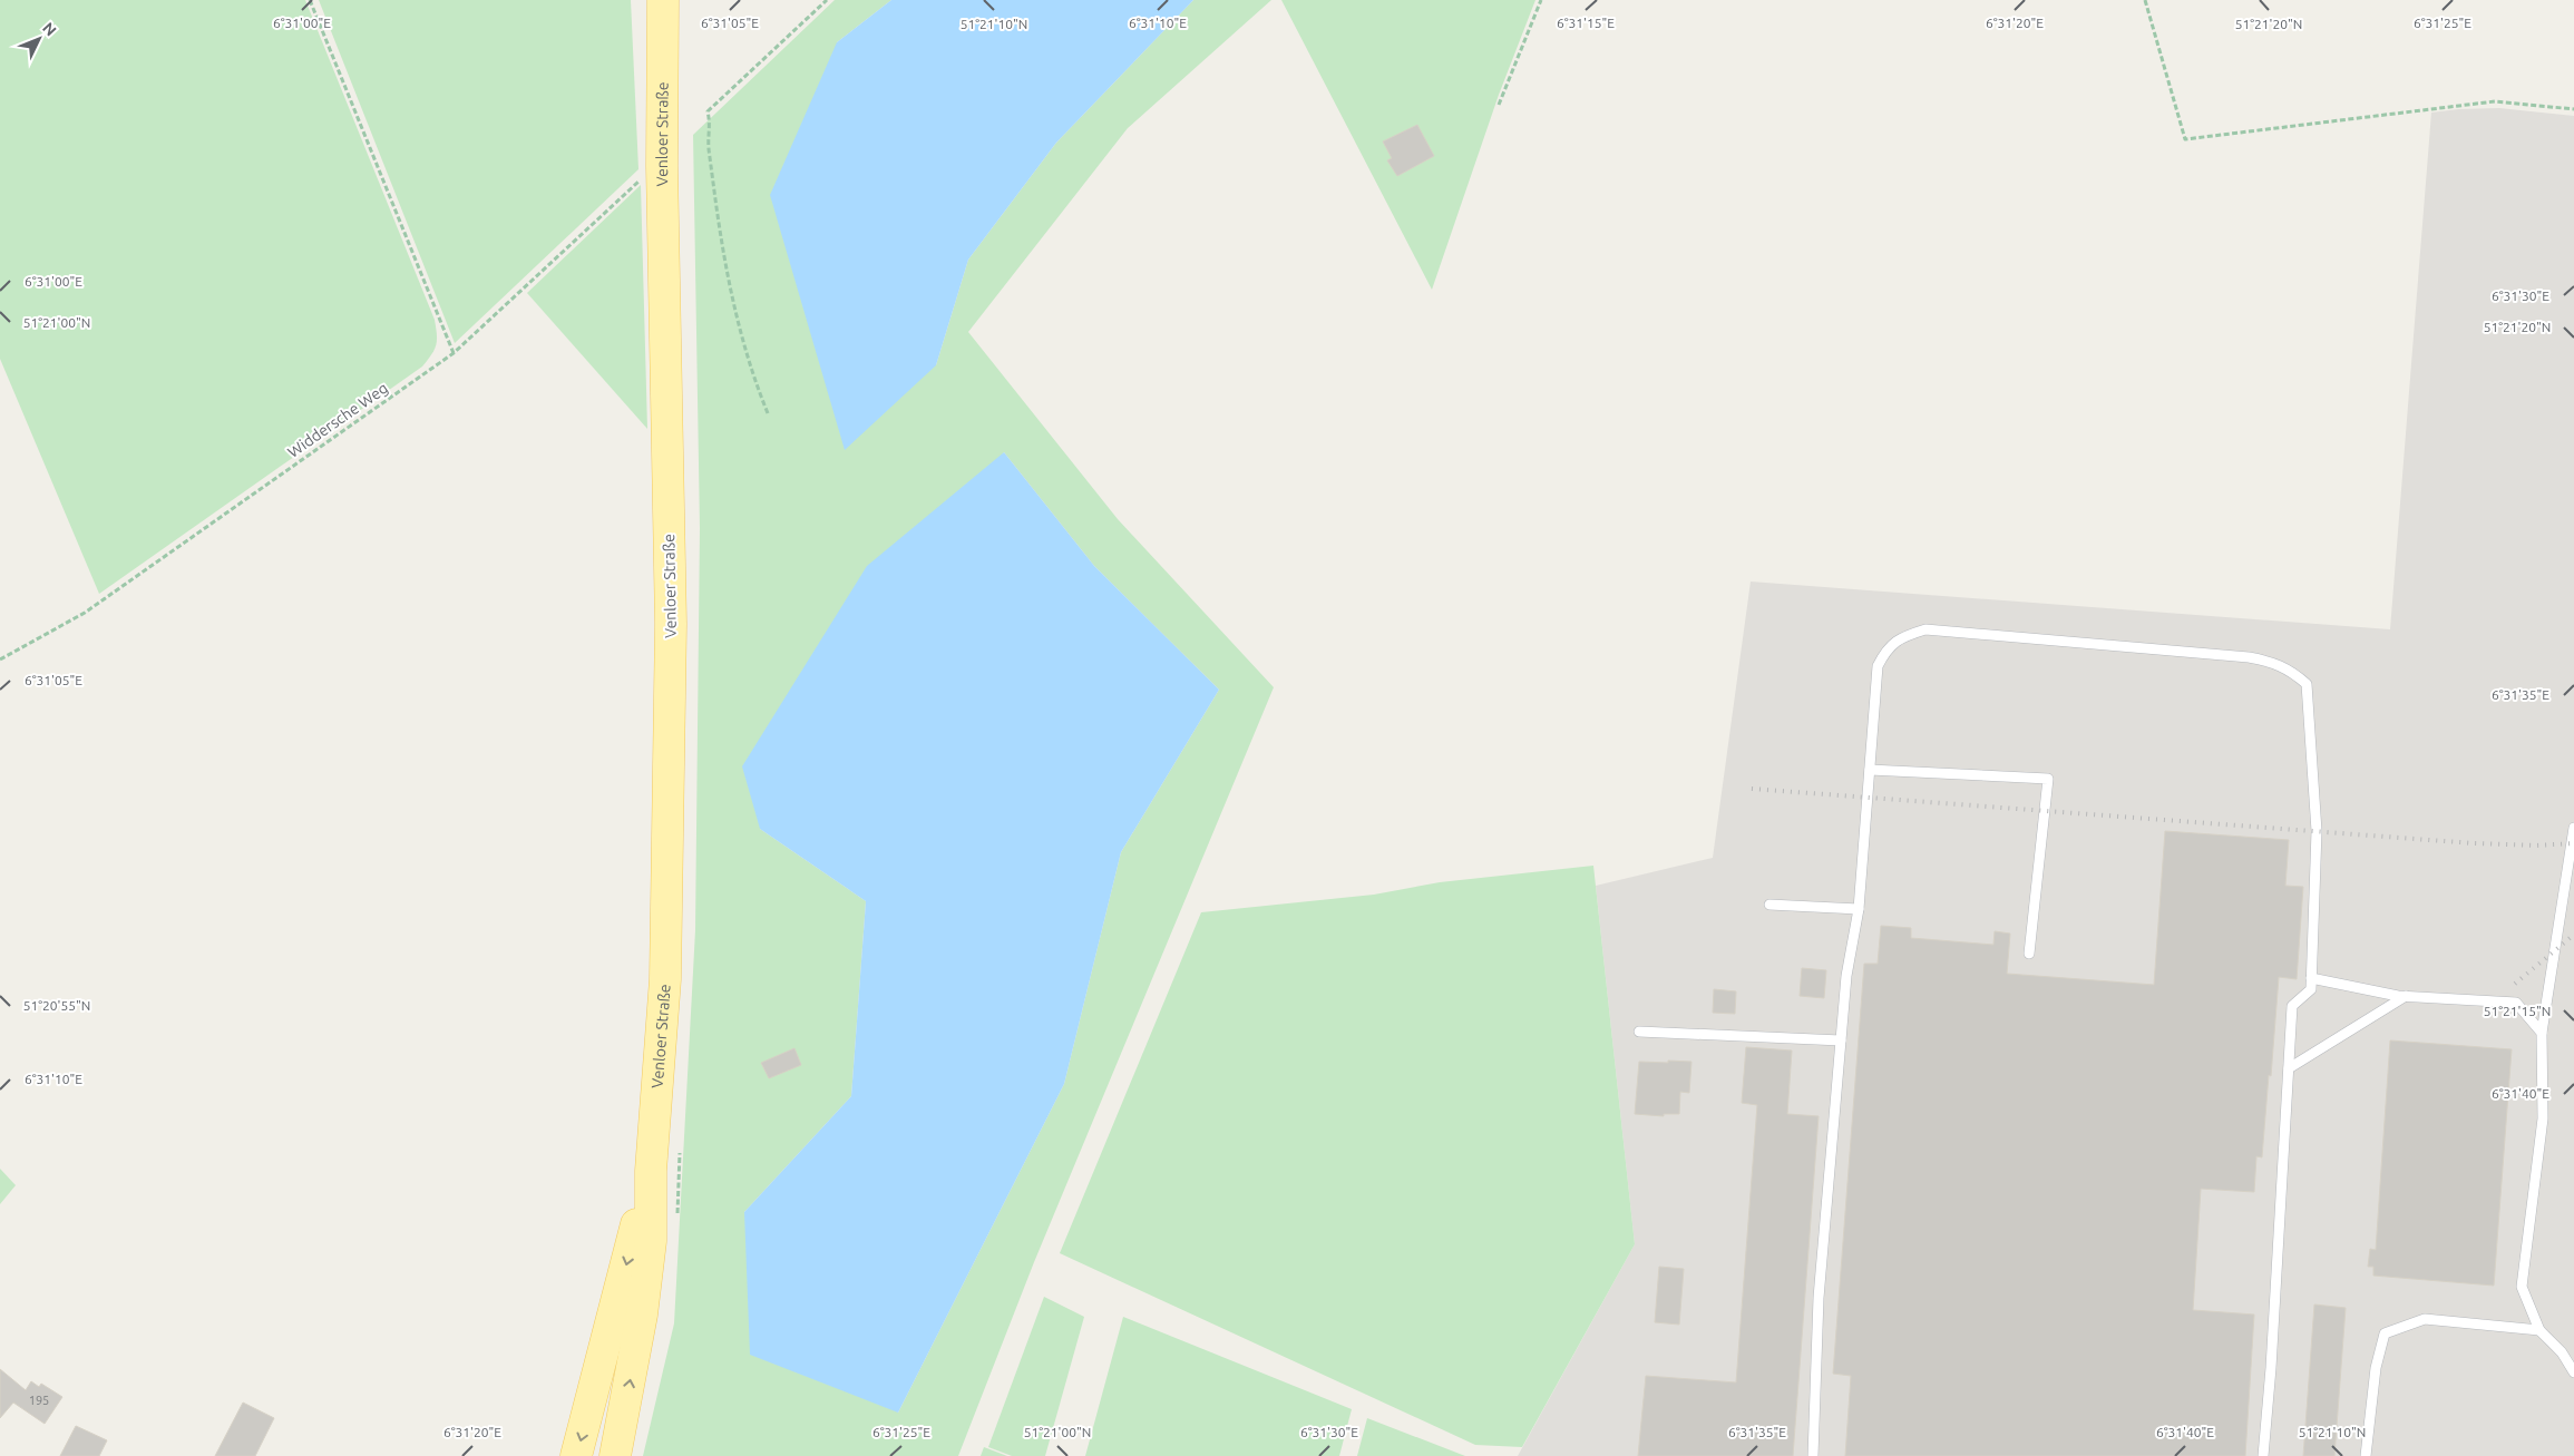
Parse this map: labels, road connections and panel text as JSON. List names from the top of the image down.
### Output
{
  "streets": {
    "main road": ["Venloer Straße"],
    "path": ["Widdersche Weg"]
  },
  "crossings": [
    ["Venloer Straße", "Widdersche Weg"]
  ],
  "house_numbers": ["195"],
  "north": "top right",
  "coordinates": [
    "6°31'00\"E",
    "6°31'05\"E",
    "6°31'10\"E",
    "6°31'15\"E",
    "6°31'20\"E",
    "6°31'25\"E",
    "51°21'10\"N",
    "51°21'20\"N",
    "6°31'30\"E",
    "51°21'00\"N",
    "6°31'35\"E",
    "51°20'55\"N",
    "51°21'15\"N",
    "6°31'40\"E"
  ]
}
